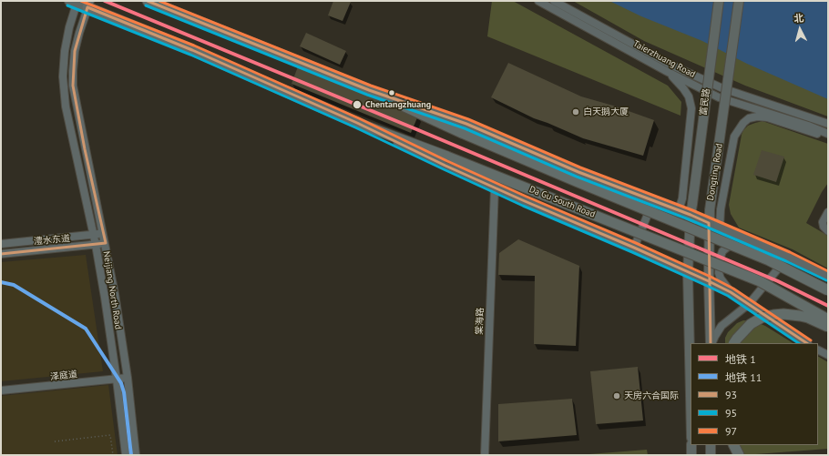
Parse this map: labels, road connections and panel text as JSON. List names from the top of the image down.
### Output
{
  "streets": {
    "highway": ["Da Gu South Road"],
    "main road": ["富民路", "Dongting Road"],
    "street": [
      "Taierzhuang Road",
      "澧水东道",
      "Neijiang North Road",
      "棠海路",
      "泽庭道"
    ]
  },
  "crossings": [
    ["富民路", "Da Gu South Road"],
    ["Dongting Road", "Da Gu South Road"],
    ["Da Gu South Road", "Neijiang North Road"],
    ["Da Gu South Road", "棠海路"],
    ["澧水东道", "Neijiang North Road"],
    ["Neijiang North Road", "泽庭道"]
  ],
  "places": ["Chentangzhuang", "白天鹅大厦", "天房六合国际"],
  "lines": [
    "metro line 1",
    "transit line 93",
    "transit line 97",
    "transit line 95",
    "metro line 11"
  ],
  "legend": [
    "地铁 1",
    "地铁 11",
    "93",
    "95",
    "97"
  ],
  "north": "top"
}
